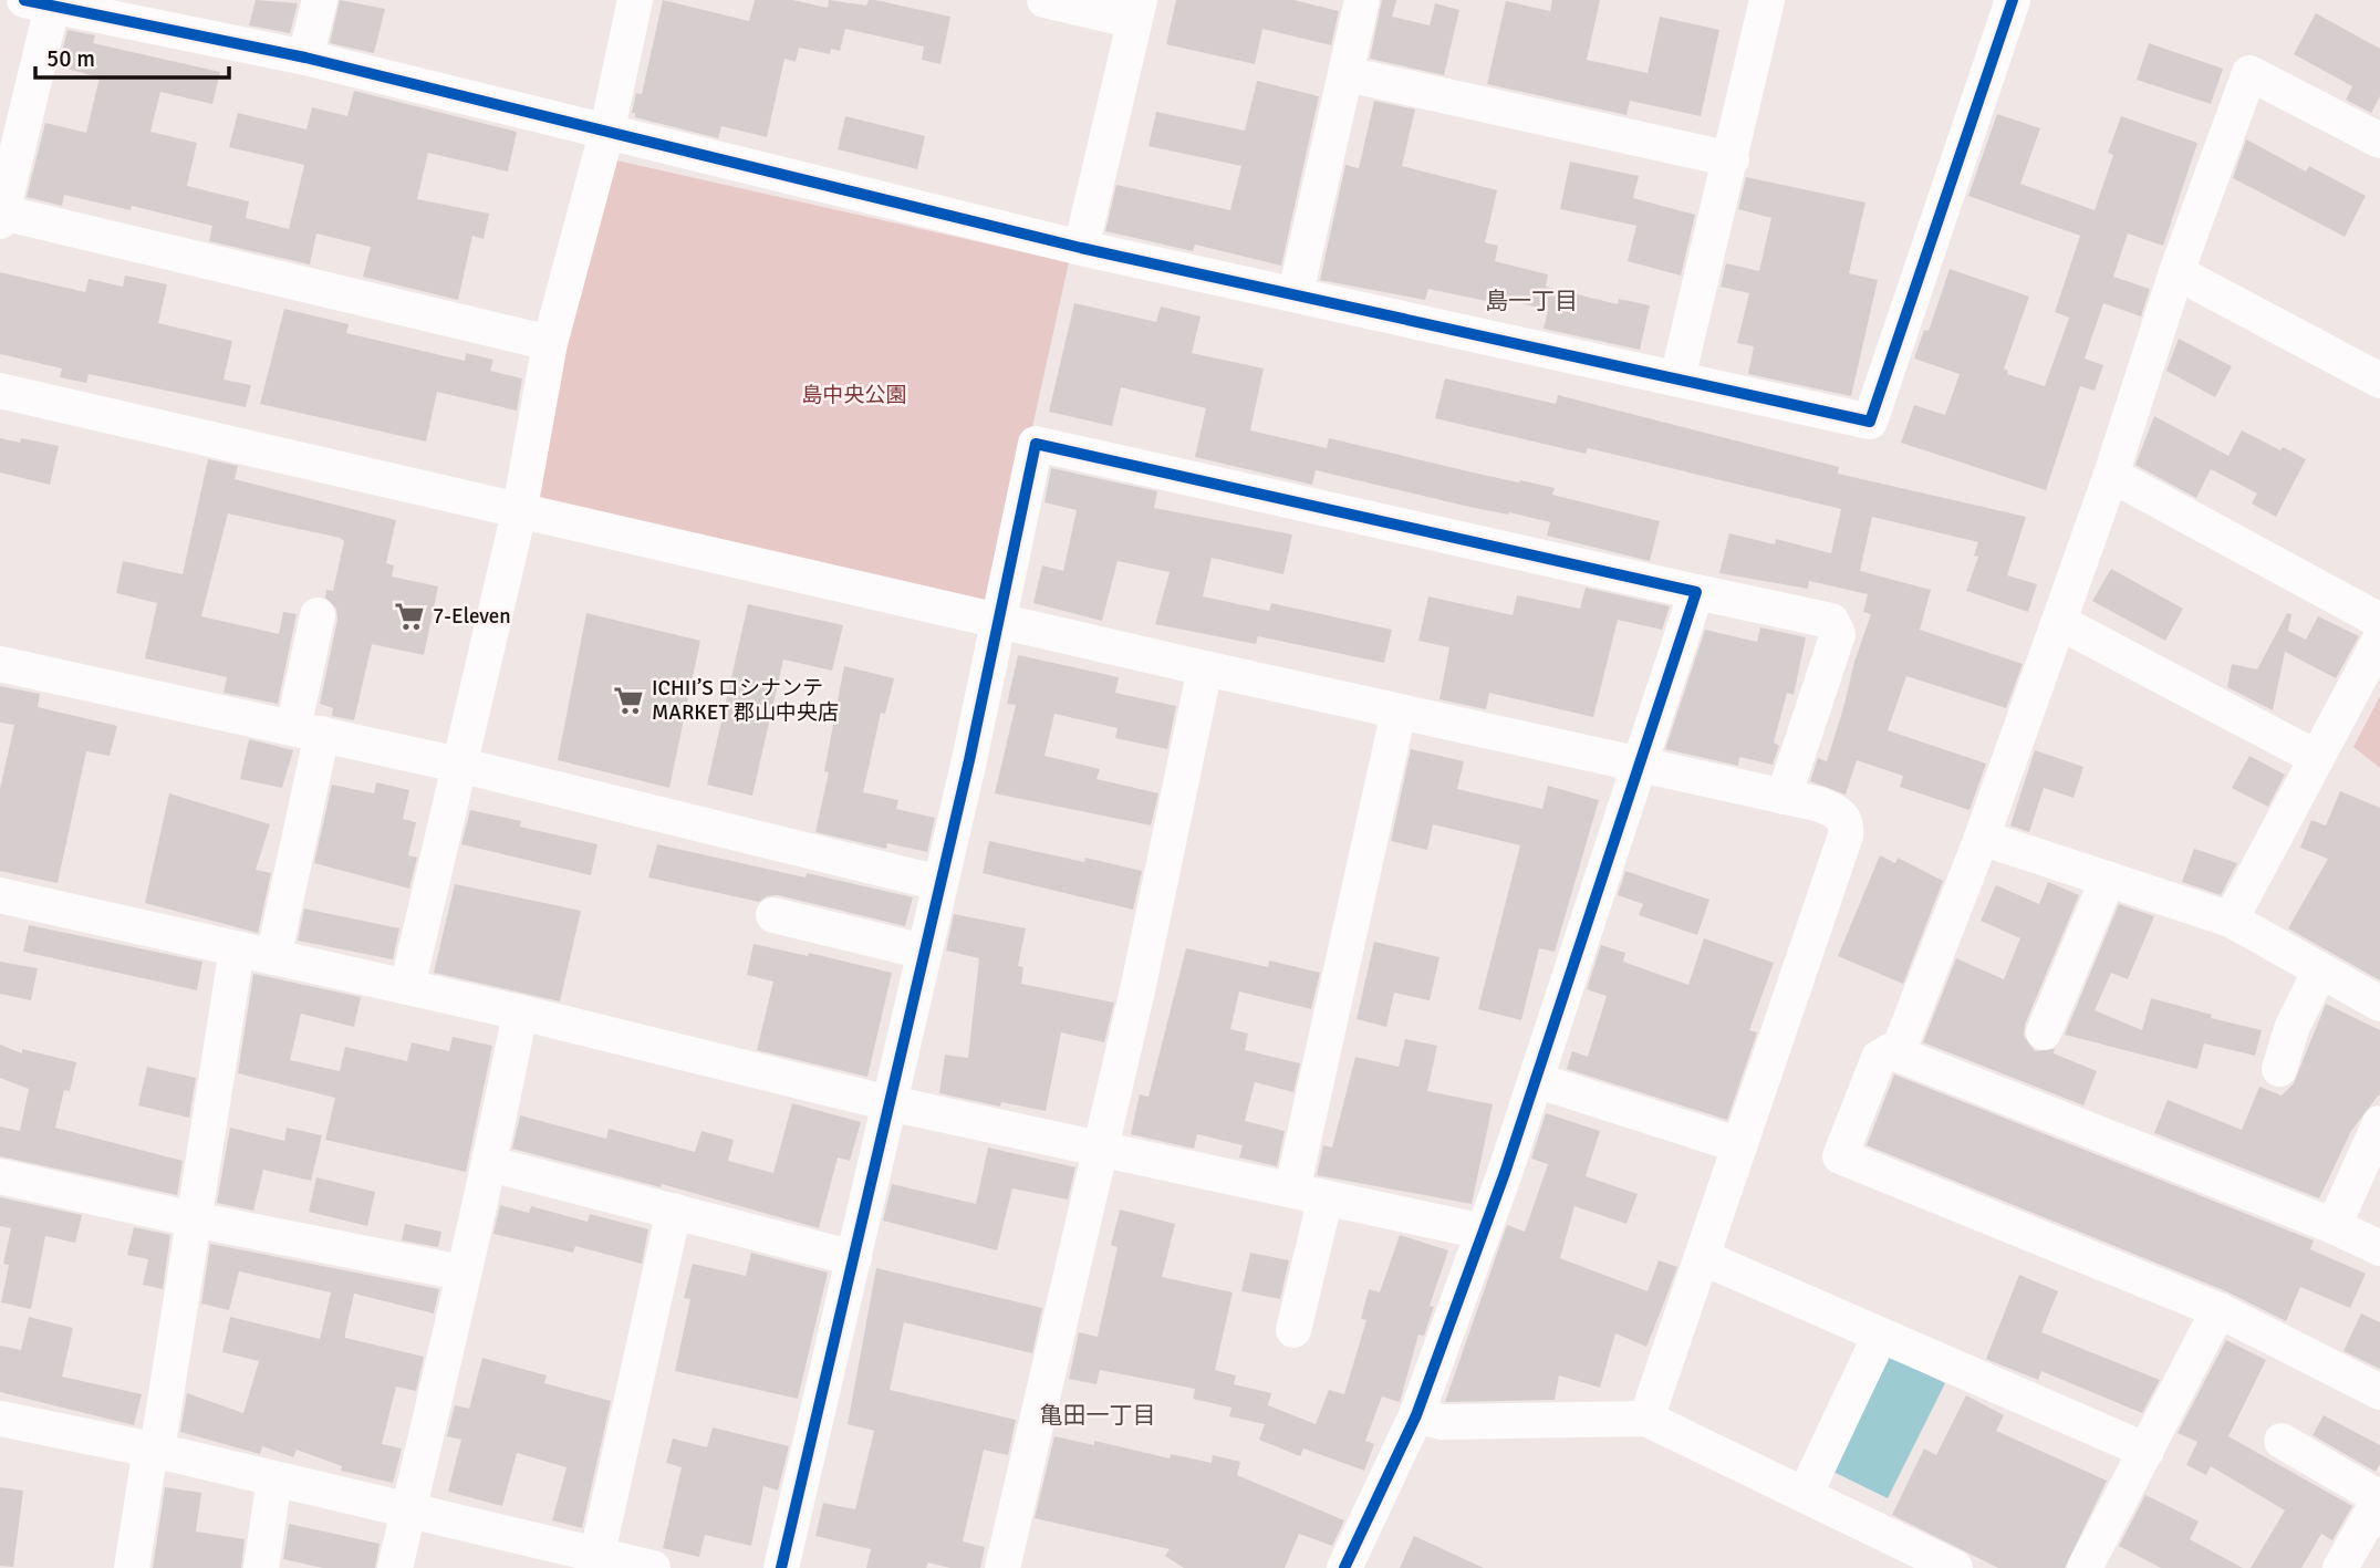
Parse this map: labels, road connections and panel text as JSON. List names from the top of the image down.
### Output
{
  "districts": ["島一丁目", "亀田一丁目"],
  "parks": ["島中央公園"],
  "places": {
    "supermarket": ["7-Eleven", "ICHII’S ロシナンテ MARKET 郡山中央店"]
  },
  "scale_bar": "50 m"
}
